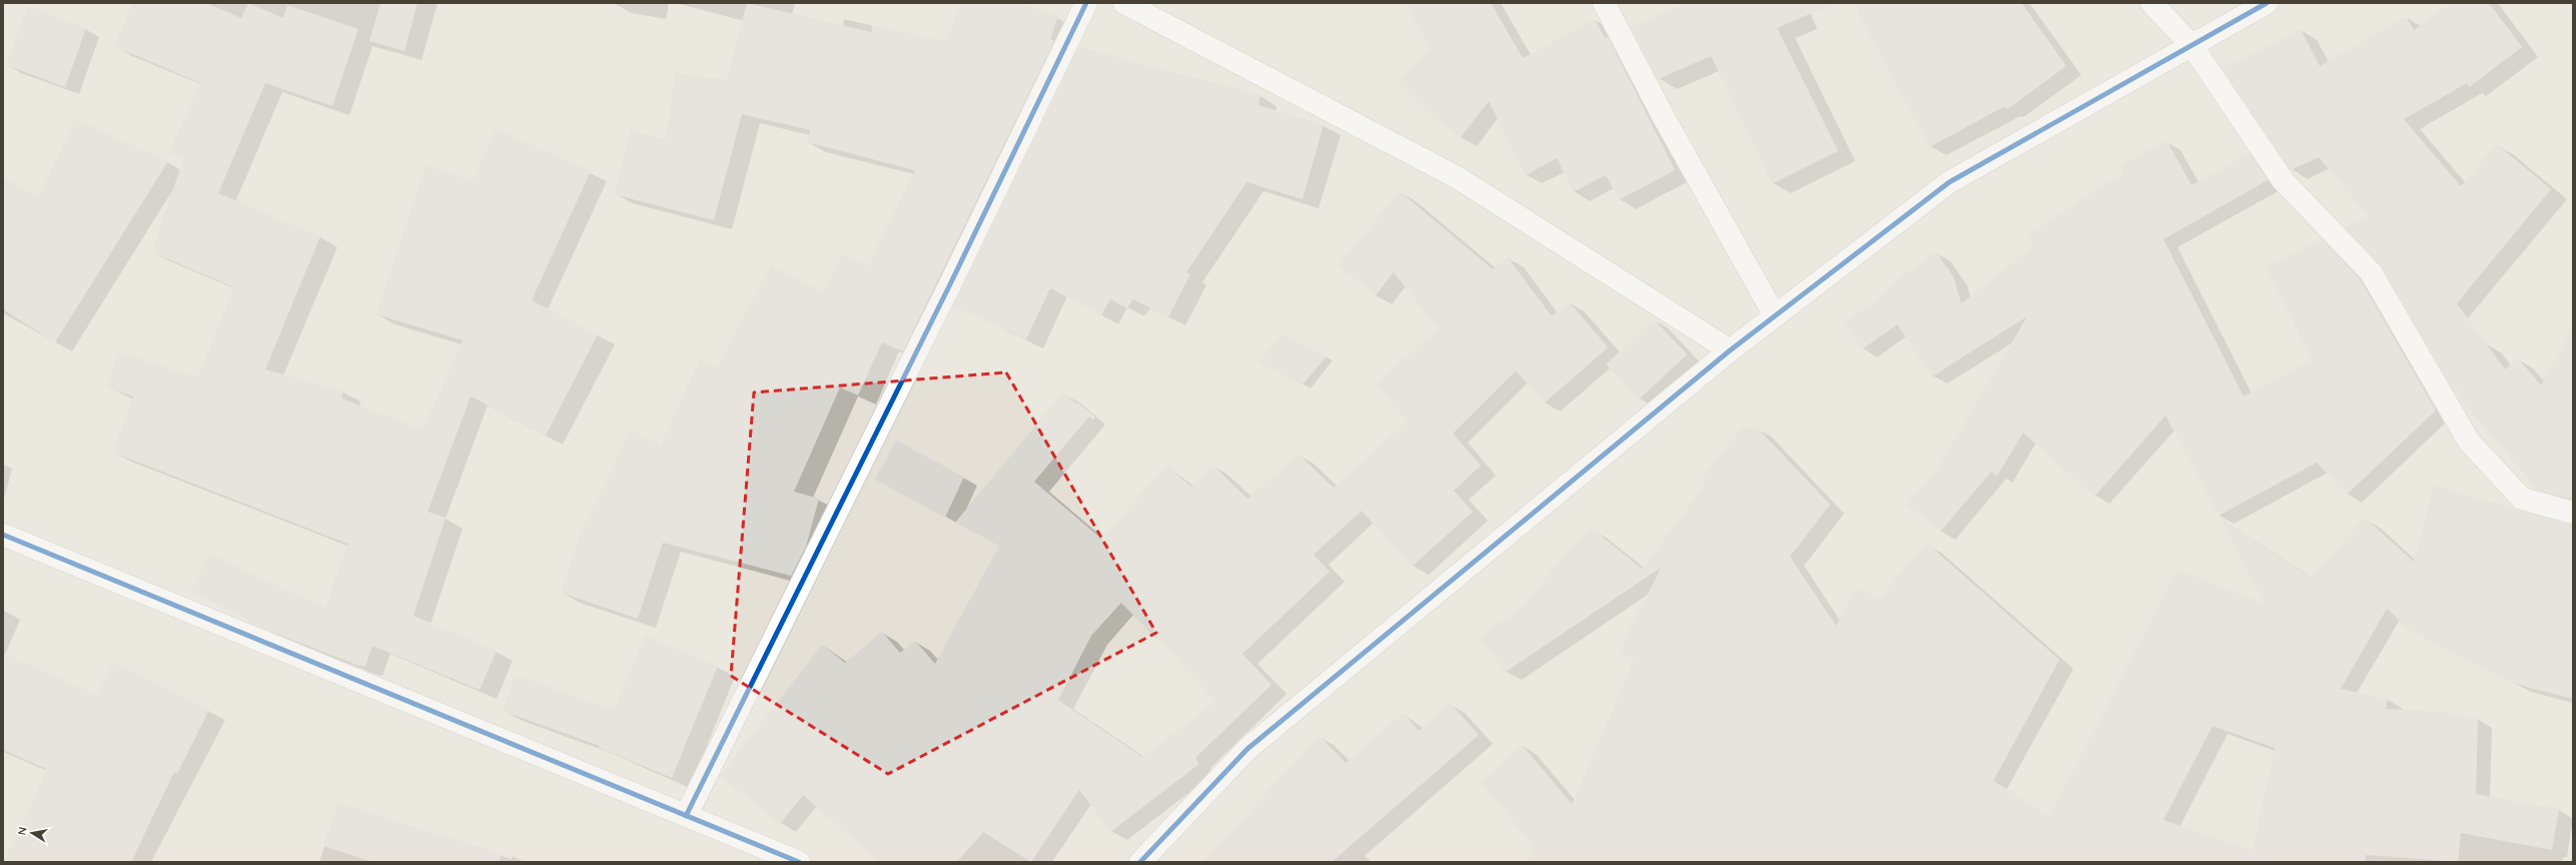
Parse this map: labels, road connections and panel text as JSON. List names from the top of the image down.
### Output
{
  "north": "left"
}
